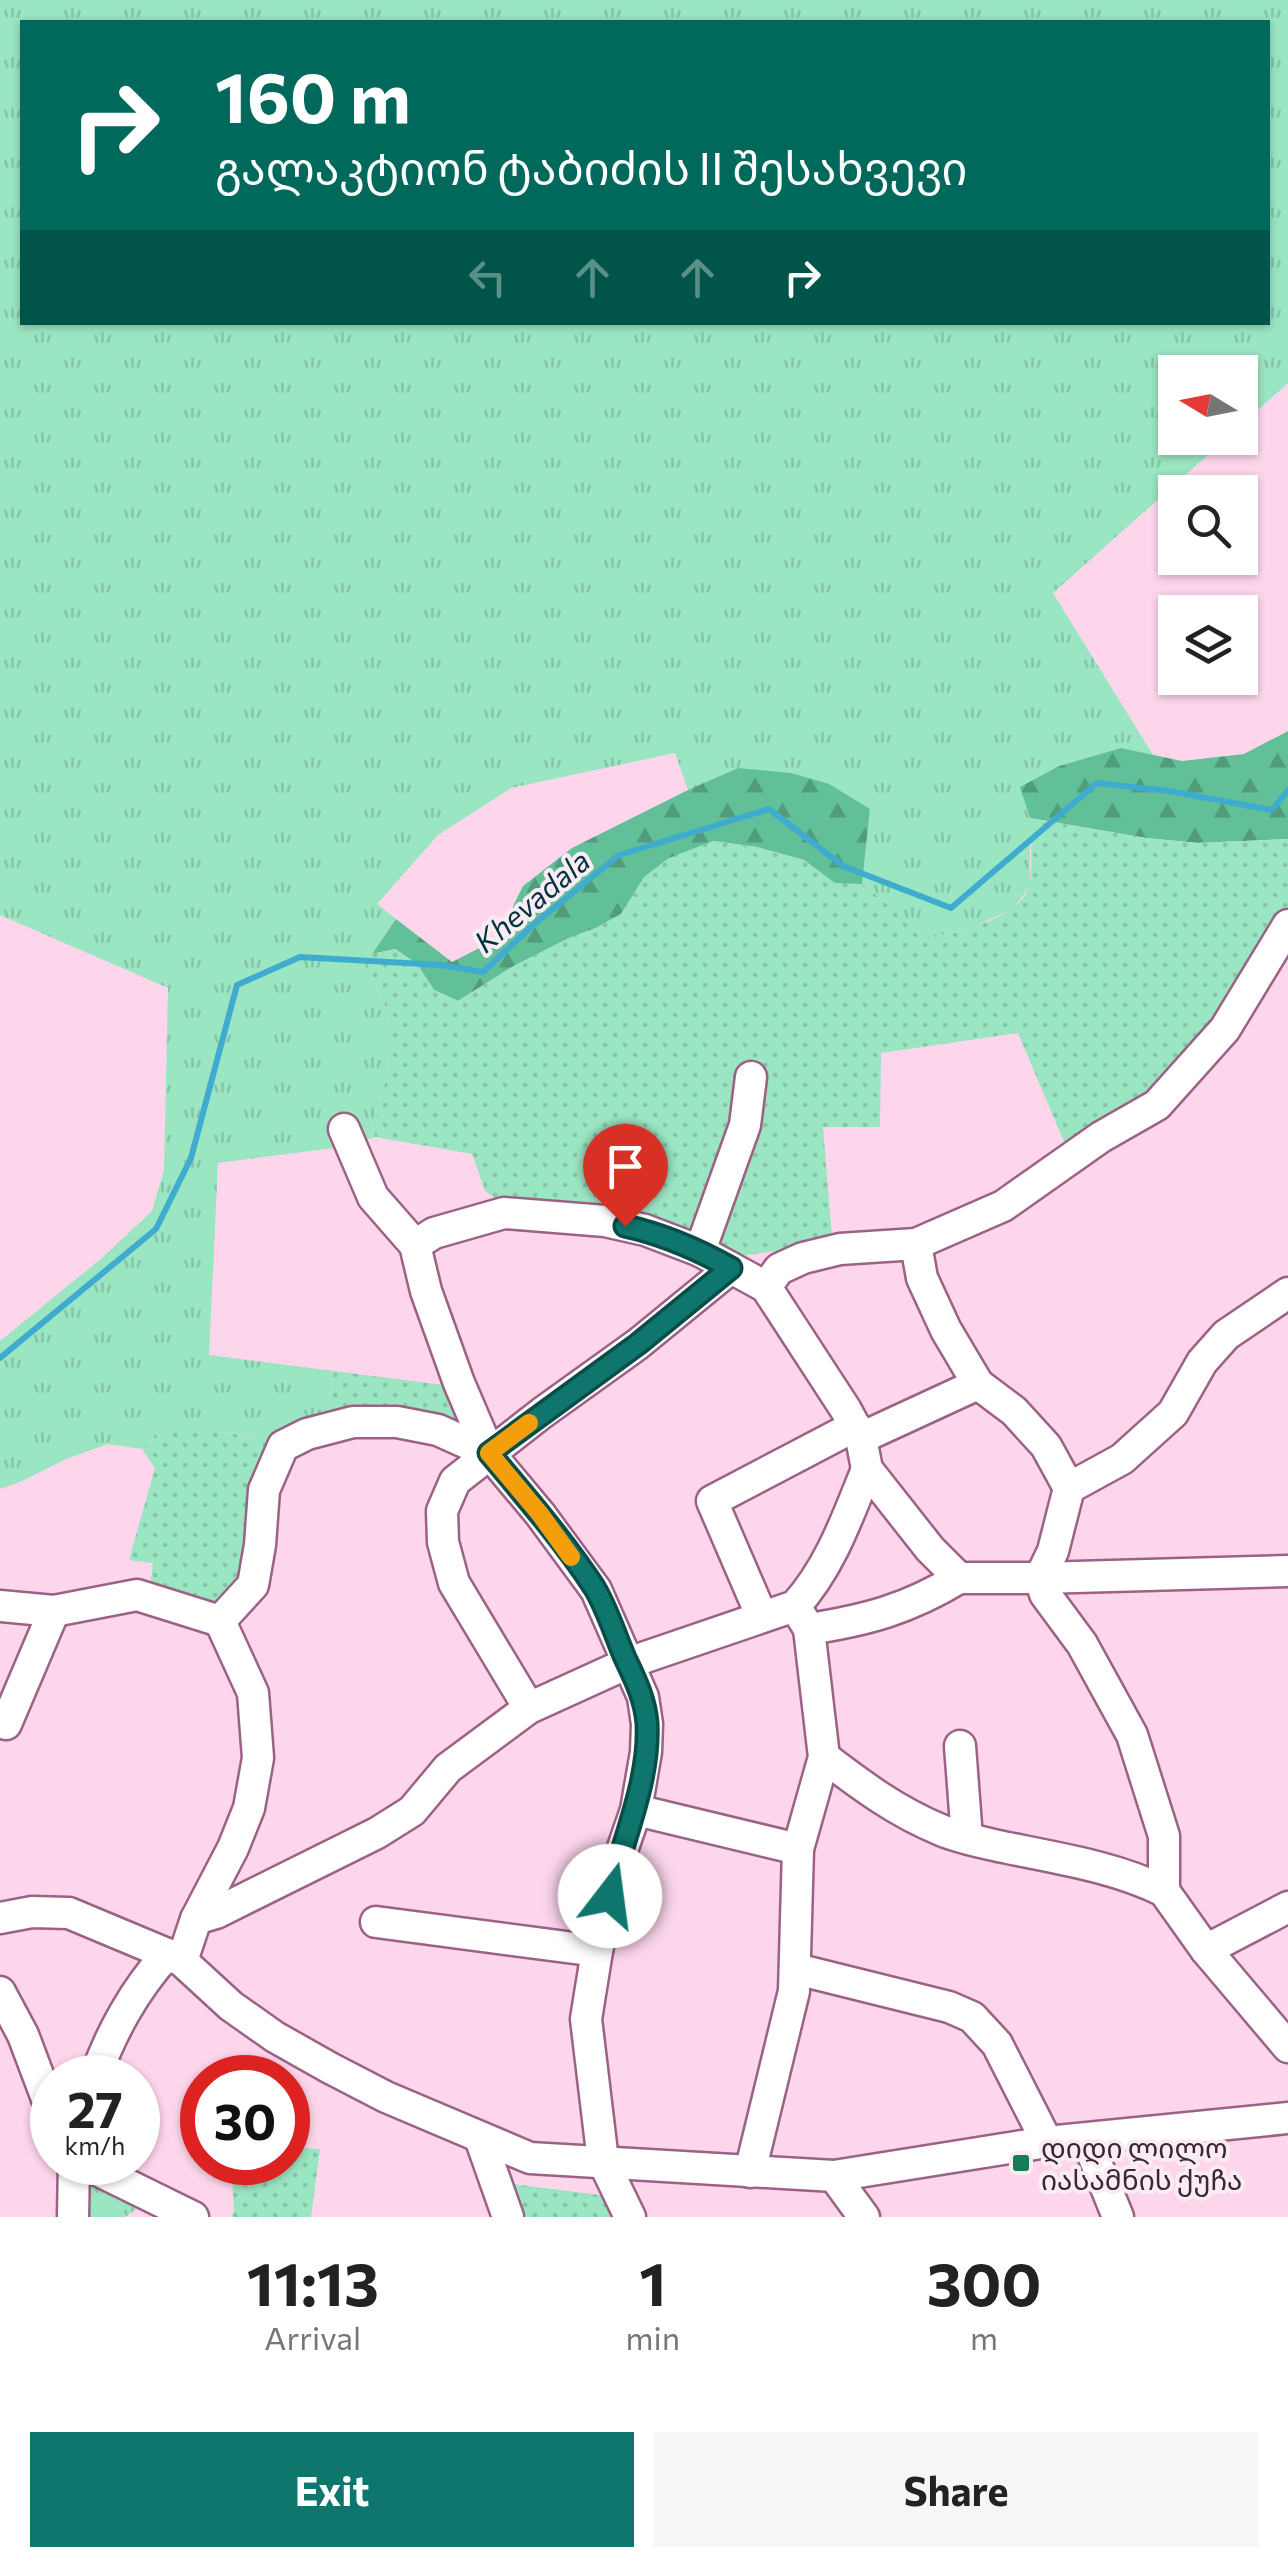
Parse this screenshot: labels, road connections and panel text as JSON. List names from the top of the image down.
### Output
{
  "water": ["Khevadala"],
  "places": {
    "transit": ["დიდი ლილო იასამნის ქუჩა"]
  },
  "north": "left",
  "page": {
    "turn": ["160 m", "გალაკტიონ ტაბიძის II შესახვევი"],
    "speed": "27 km/h",
    "limit": "30",
    "eta": [
      "11:13",
      "Arrival",
      "1",
      "min",
      "300",
      "m"
    ],
    "buttons": ["Exit", "Share"]
  }
}
